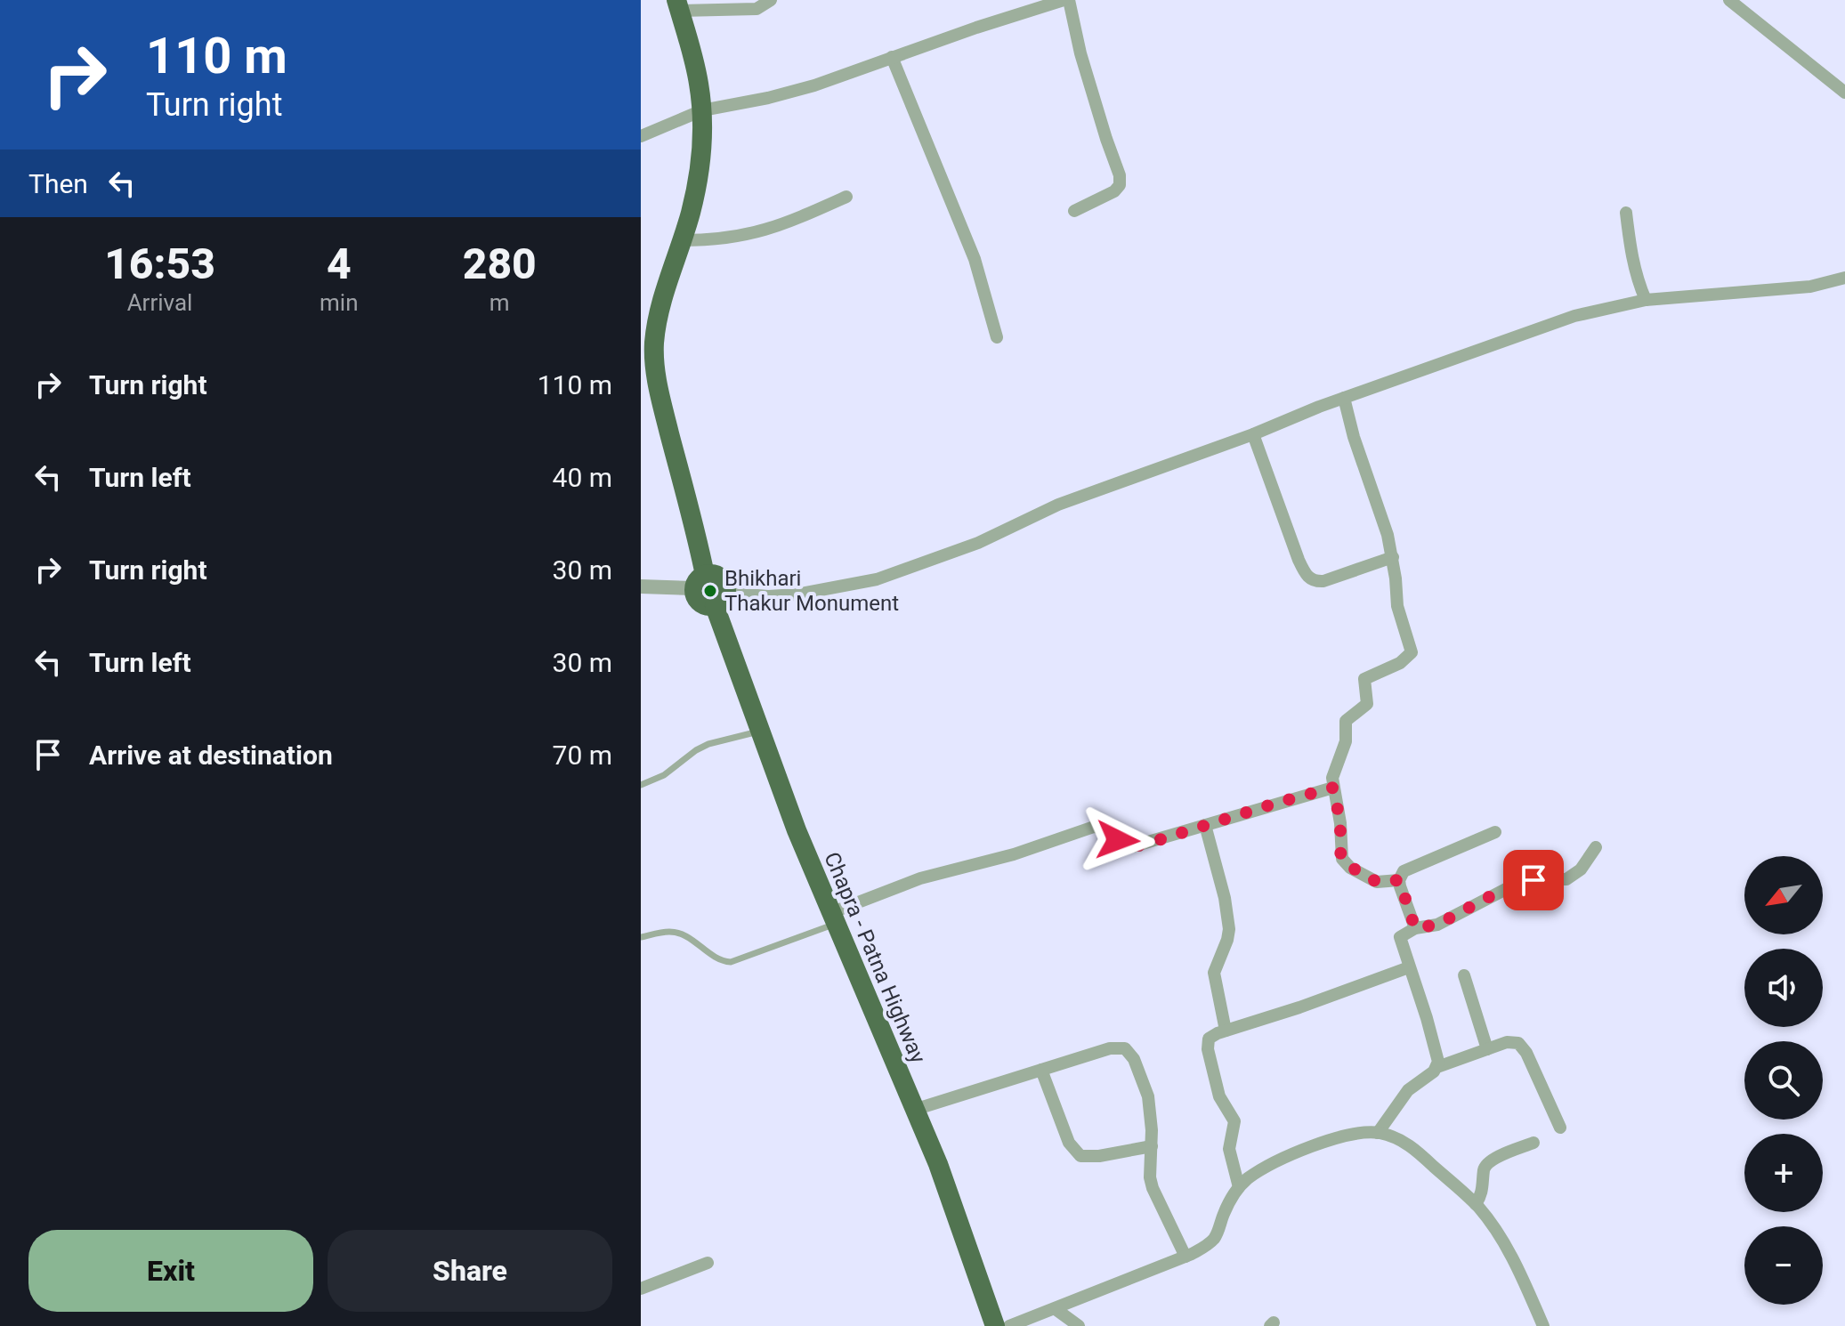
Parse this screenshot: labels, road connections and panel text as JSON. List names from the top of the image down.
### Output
{
  "streets": {
    "highway": ["Chapra - Patna Highway"]
  },
  "places": ["Bhikhari Thakur Monument"],
  "north": "bottom left",
  "page": {
    "turn": ["110 m", "Turn right"],
    "then": "Then",
    "eta": [
      "16:53",
      "Arrival",
      "4",
      "min",
      "280",
      "m"
    ],
    "list": [
      {
        "name": "Turn right",
        "value": "110 m"
      },
      {
        "name": "Turn left",
        "value": "40 m"
      },
      {
        "name": "Turn right",
        "value": "30 m"
      },
      {
        "name": "Turn left",
        "value": "30 m"
      },
      {
        "name": "Arrive at destination",
        "value": "70 m"
      }
    ],
    "map_buttons": ["+", "−"],
    "buttons": ["Exit", "Share"]
  }
}
